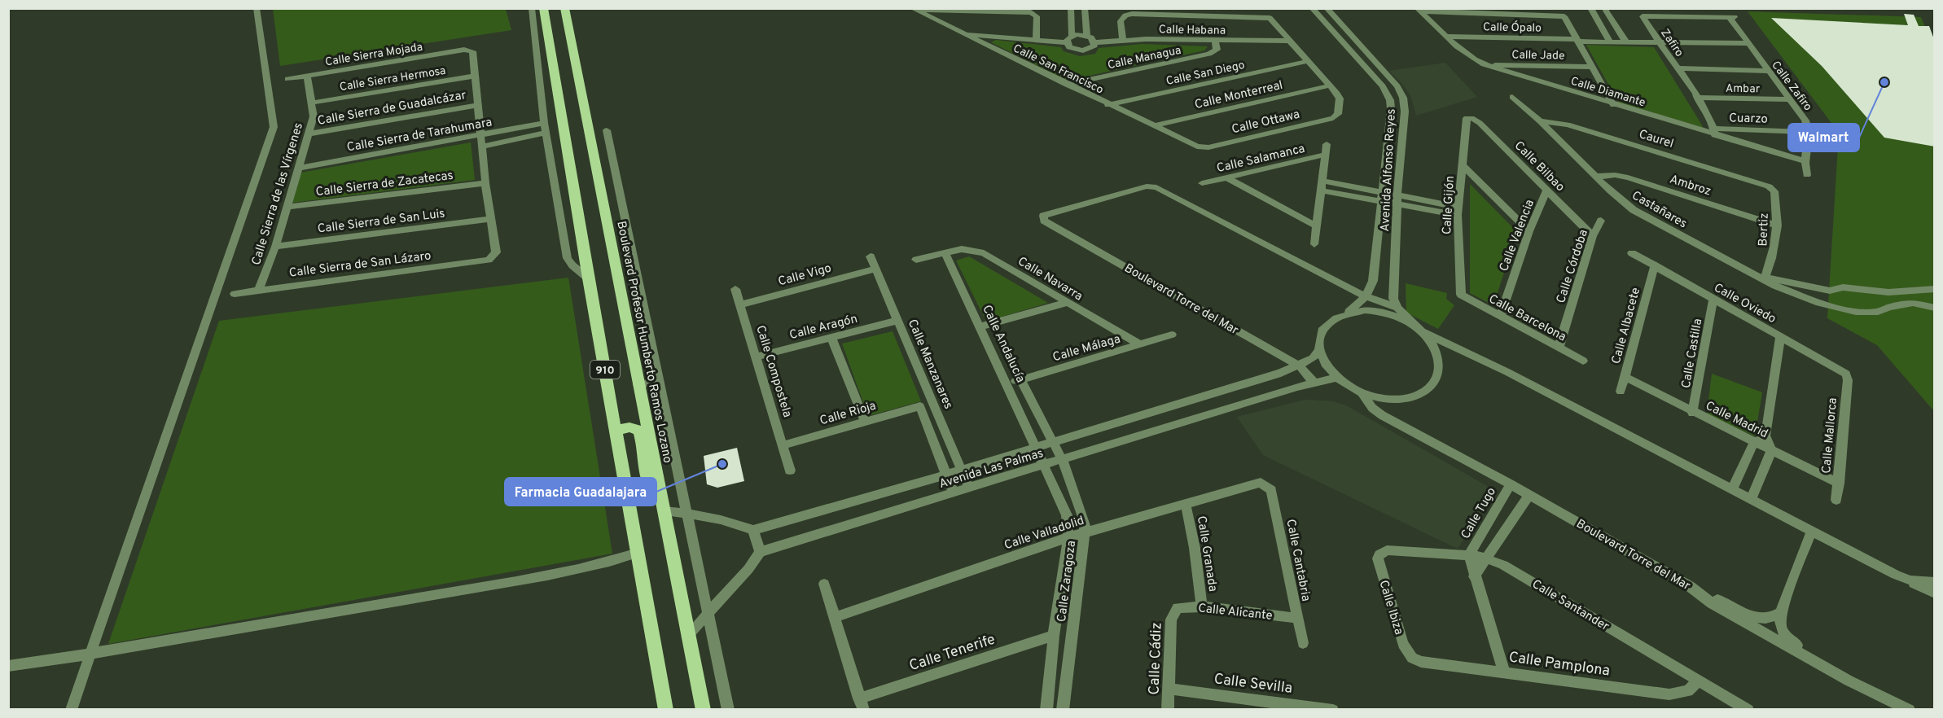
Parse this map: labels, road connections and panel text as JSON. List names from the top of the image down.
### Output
{
  "streets": {
    "main road": ["Boulevard Profesor Humberto Ramos Lozano", "910"],
    "street": [
      "Calle Ópalo",
      "Calle Habana",
      "Zafiro",
      "Calle Sierra Mojada",
      "Calle Jade",
      "Calle Managua",
      "Calle San Francisco",
      "Calle San Diego",
      "Calle Sierra Hermosa",
      "Calle Zafiro",
      "Ambar",
      "Calle Diamante",
      "Calle Monterreal",
      "Calle Sierra de Guadalcázar",
      "Cuarzo",
      "Calle Ottawa",
      "Calle Sierra de Tarahumara",
      "Caurel",
      "Calle Salamanca",
      "Calle Bilbao",
      "Avenida Alfonso Reyes",
      "Calle Sierra de Zacatecas",
      "Ambroz",
      "Calle Sierra de las Vírgenes",
      "Calle Gijón",
      "Castañares",
      "Calle Sierra de San Luis",
      "Bertiz",
      "Calle Valencia",
      "Calle Sierra de San Lázaro",
      "Calle Córdoba",
      "Calle Vigo",
      "Calle Navarra",
      "Boulevard Torre del Mar",
      "Calle Oviedo",
      "Calle Barcelona",
      "Calle Albacete",
      "Calle Aragón",
      "Calle Andalucía",
      "Calle Málaga",
      "Calle Castilla",
      "Calle Manzanares",
      "Calle Compostela",
      "Calle Rioja",
      "Calle Madrid",
      "Calle Mallorca",
      "Avenida Las Palmas",
      "Calle Tugo",
      "Calle Valladolid",
      "Calle Granada",
      "Calle Cantabria",
      "Calle Zaragoza",
      "Calle Santander",
      "Calle Ibiza",
      "Calle Alicante",
      "Calle Tenerife",
      "Calle Cádiz",
      "Calle Pamplona",
      "Calle Sevilla"
    ]
  },
  "crossings": [
    ["Calle Ópalo", "Zafiro"],
    ["Calle Ópalo", "Calle Zafiro"],
    ["Calle Ópalo", "Calle Diamante"],
    ["Calle Habana", "Calle Managua"],
    ["Zafiro", "Calle Zafiro"],
    ["Zafiro", "Ambar"],
    ["Zafiro", "Calle Diamante"],
    ["Zafiro", "Cuarzo"],
    ["Calle Sierra Mojada", "Calle Sierra Hermosa"],
    ["Calle Sierra Mojada", "Calle Sierra de las Vírgenes"],
    ["Calle Jade", "Calle Diamante"],
    ["Calle Managua", "Calle San Francisco"],
    ["Calle San Francisco", "Calle San Diego"],
    ["Calle San Francisco", "Calle Monterreal"],
    ["Calle San Francisco", "Calle Ottawa"],
    ["Calle Sierra Hermosa", "Calle Sierra de las Vírgenes"],
    ["Calle Zafiro", "Ambar"],
    ["Calle Zafiro", "Cuarzo"],
    ["Calle Diamante", "Cuarzo"],
    ["Calle Monterreal", "Calle Ottawa"],
    ["Calle Sierra de Guadalcázar", "Calle Sierra de las Vírgenes"],
    ["Calle Sierra de Tarahumara", "Calle Sierra de las Vírgenes"],
    ["Caurel", "Castañares"],
    ["Caurel", "Bertiz"],
    ["Calle Bilbao", "Calle Gijón"],
    ["Calle Bilbao", "Calle Valencia"],
    ["Calle Bilbao", "Calle Córdoba"],
    ["Avenida Alfonso Reyes", "Boulevard Torre del Mar"],
    ["Avenida Alfonso Reyes", "Avenida Las Palmas"],
    ["Calle Sierra de Zacatecas", "Calle Sierra de las Vírgenes"],
    ["Ambroz", "Castañares"],
    ["Ambroz", "Bertiz"],
    ["Calle Sierra de las Vírgenes", "Calle Sierra de San Luis"],
    ["Calle Sierra de las Vírgenes", "Calle Sierra de San Lázaro"],
    ["Calle Gijón", "Calle Barcelona"],
    ["Castañares", "Bertiz"],
    ["Calle Sierra de San Luis", "Calle Sierra de San Lázaro"],
    ["Calle Valencia", "Calle Barcelona"],
    ["Calle Córdoba", "Calle Barcelona"],
    ["Calle Vigo", "Calle Manzanares"],
    ["Calle Vigo", "Calle Compostela"],
    ["Calle Navarra", "Calle Andalucía"],
    ["Calle Navarra", "Calle Málaga"],
    ["Boulevard Torre del Mar", "Avenida Las Palmas"],
    ["Boulevard Torre del Mar", "Calle Tugo"],
    ["Calle Oviedo", "Calle Albacete"],
    ["Calle Oviedo", "Calle Castilla"],
    ["Calle Oviedo", "Calle Mallorca"],
    ["Calle Albacete", "Calle Madrid"],
    ["Calle Aragón", "Calle Manzanares"],
    ["Calle Aragón", "Calle Compostela"],
    ["Calle Andalucía", "Calle Málaga"],
    ["Calle Andalucía", "Avenida Las Palmas"],
    ["Calle Andalucía", "Calle Zaragoza"],
    ["Calle Castilla", "Calle Madrid"],
    ["Calle Manzanares", "Avenida Las Palmas"],
    ["Calle Compostela", "Calle Rioja"],
    ["Calle Rioja", "Avenida Las Palmas"],
    ["Calle Madrid", "Calle Mallorca"],
    ["Avenida Las Palmas", "Calle Zaragoza"],
    ["Calle Tugo", "Calle Santander"],
    ["Calle Valladolid", "Calle Granada"],
    ["Calle Valladolid", "Calle Cantabria"],
    ["Calle Valladolid", "Calle Zaragoza"],
    ["Calle Granada", "Calle Alicante"],
    ["Calle Cantabria", "Calle Alicante"],
    ["Calle Zaragoza", "Calle Tenerife"],
    ["Calle Santander", "Calle Ibiza"],
    ["Calle Santander", "Calle Pamplona"],
    ["Calle Ibiza", "Calle Pamplona"],
    ["Calle Alicante", "Calle Cádiz"],
    ["Calle Cádiz", "Calle Sevilla"]
  ],
  "places": ["Walmart", "Farmacia Guadalajara"]
}
